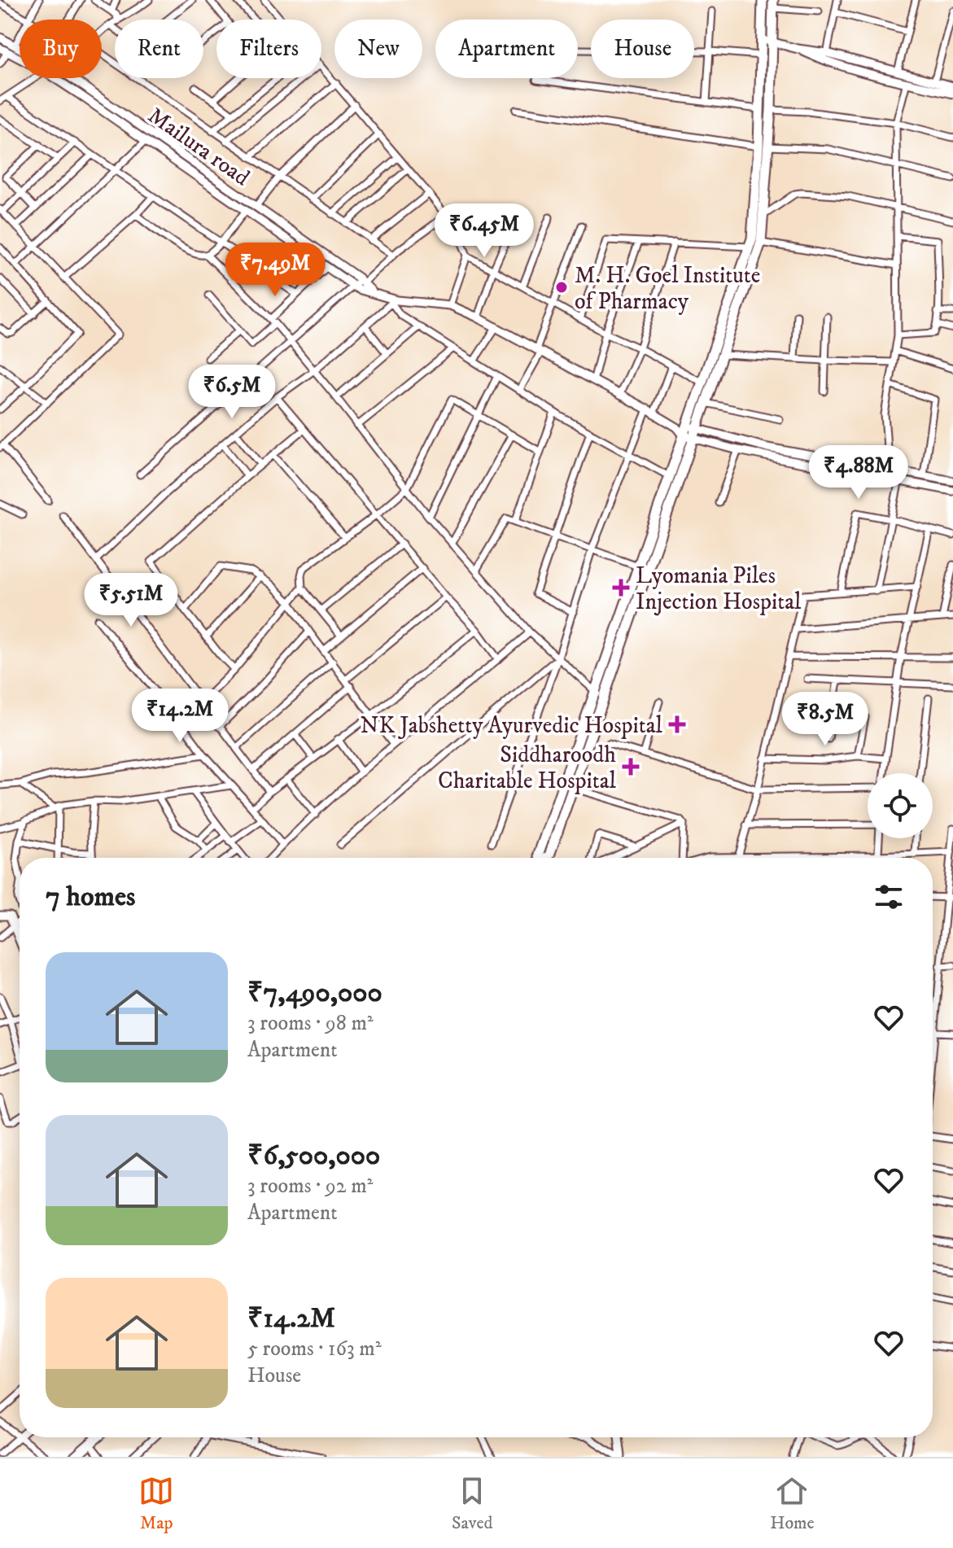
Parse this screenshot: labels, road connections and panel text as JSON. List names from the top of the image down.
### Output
{
  "streets": {
    "street": ["Mailura road"]
  },
  "places": {
    "other": ["M. H. Goel Institute of Pharmacy"],
    "health": ["Lyomania Piles Injection Hospital", "NK Jabshetty Ayurvedic Hospital", "Siddharoodh Charitable Hospital"]
  },
  "page": {
    "chip": [
      "Buy",
      "Rent",
      "Filters",
      "New",
      "Apartment",
      "House"
    ],
    "price": [
      "₹6.45M",
      "₹7.49M",
      "₹6.5M",
      "₹4.88M",
      "₹5.51M",
      "₹14.2M",
      "₹8.5M"
    ],
    "heading": "7 homes",
    "list": [
      {
        "name": "₹7,490,000",
        "note": "3 rooms · 98 m² · Apartment"
      },
      {
        "name": "₹6,500,000",
        "note": "3 rooms · 92 m² · Apartment"
      },
      {
        "name": "₹14.2M",
        "note": "5 rooms · 163 m² · House"
      }
    ],
    "tabs": ["Map", "Saved", "Home"]
  }
}
